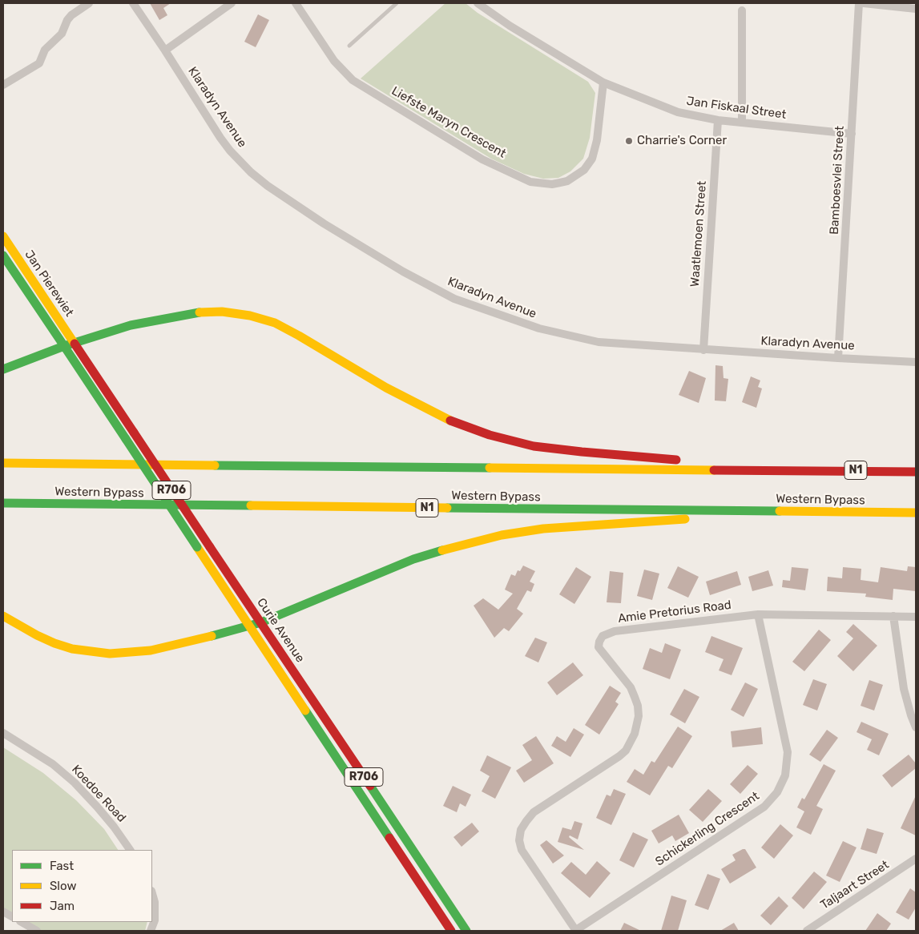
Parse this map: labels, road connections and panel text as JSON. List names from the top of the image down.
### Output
{
  "streets": {
    "main road": [
      "Jan Pierewiet",
      "N1",
      "R706",
      "Western Bypass",
      "Curie Avenue"
    ],
    "street": [
      "Klaradyn Avenue",
      "Jan Fiskaal Street",
      "Liefste Maryn Crescent",
      "Bamboesvlei Street",
      "Waatlemoen Street",
      "Amie Pretorius Road",
      "Koedoe Road",
      "Schickerling Crescent",
      "Taljaart Street"
    ]
  },
  "crossings": [
    ["Klaradyn Avenue", "Bamboesvlei Street"],
    ["Klaradyn Avenue", "Waatlemoen Street"],
    ["Jan Fiskaal Street", "Liefste Maryn Crescent"],
    ["Jan Fiskaal Street", "Bamboesvlei Street"],
    ["Jan Fiskaal Street", "Waatlemoen Street"],
    ["Jan Pierewiet", "Curie Avenue"],
    ["Amie Pretorius Road", "Schickerling Crescent"]
  ],
  "places": ["Charrie's Corner"],
  "legend": ["Fast", "Slow", "Jam"]
}
